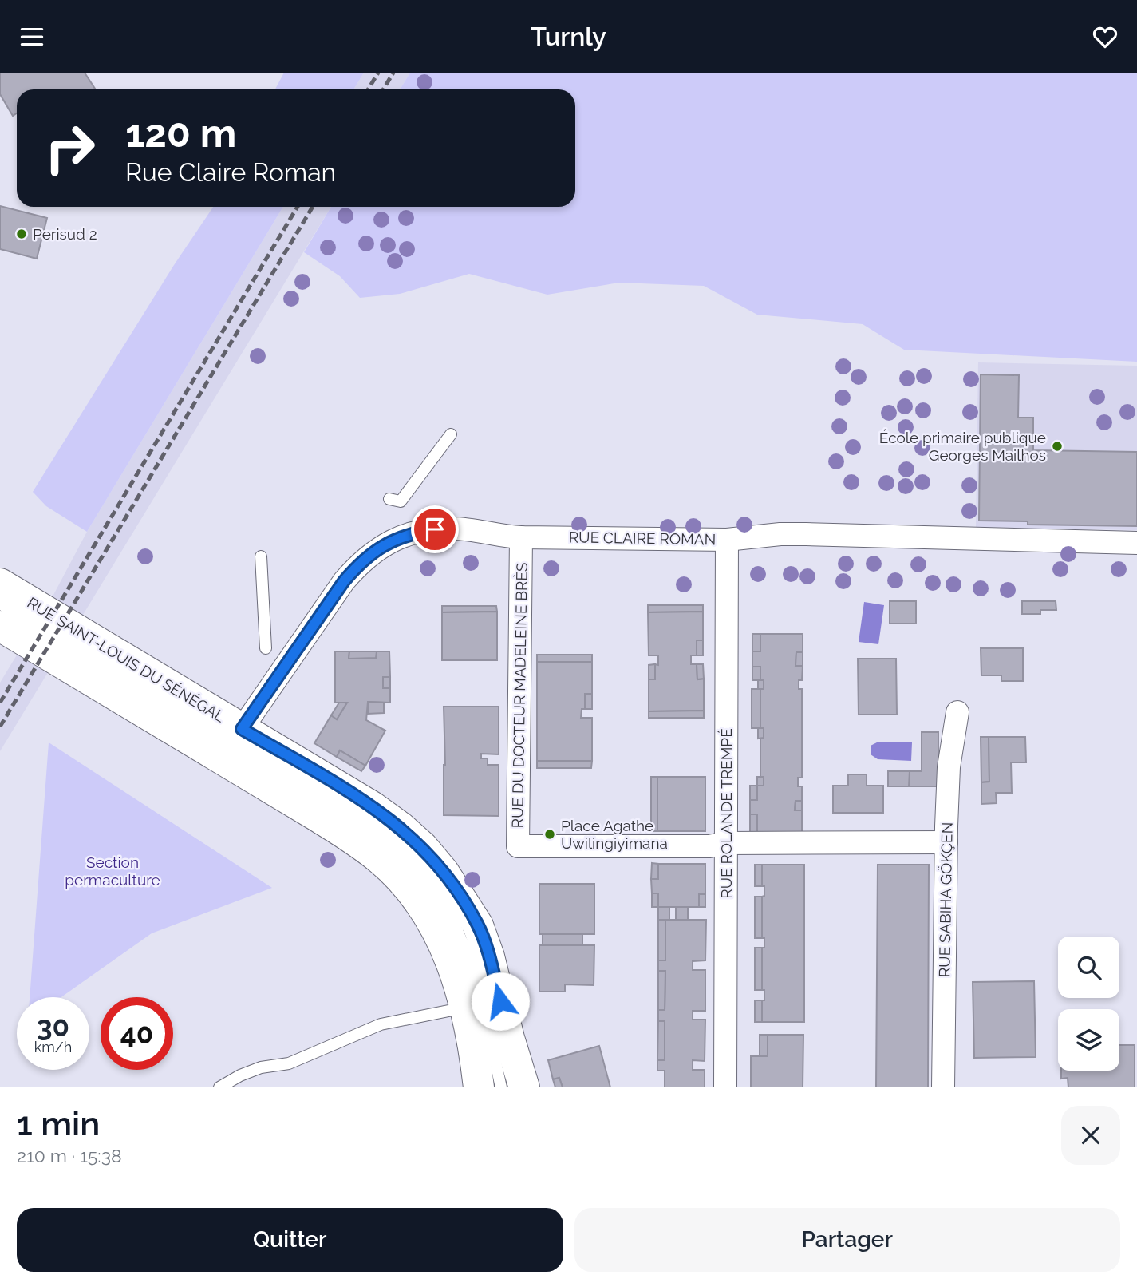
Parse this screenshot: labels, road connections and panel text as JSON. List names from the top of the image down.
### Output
{
  "streets": {
    "street": [
      "RUE CLAIRE ROMAN",
      "RUE SAINT-LOUIS DU SÉNÉGAL",
      "RUE DU DOCTEUR MADELEINE BRÈS",
      "RUE ROLANDE TREMPÉ",
      "RUE SABIHA GÖKÇEN"
    ]
  },
  "crossings": [
    ["RUE CLAIRE ROMAN", "RUE SAINT-LOUIS DU SÉNÉGAL"],
    ["RUE CLAIRE ROMAN", "RUE DU DOCTEUR MADELEINE BRÈS"],
    ["RUE CLAIRE ROMAN", "RUE ROLANDE TREMPÉ"],
    ["RUE DU DOCTEUR MADELEINE BRÈS", "RUE ROLANDE TREMPÉ"]
  ],
  "parks": ["Section permaculture"],
  "places": ["Perisud 2", "École primaire publique Georges Mailhos", "Place Agathe Uwilingiyimana"],
  "page": {
    "header": "Turnly",
    "turn": ["120 m", "Rue Claire Roman"],
    "speed": "30 km/h",
    "limit": "40",
    "heading": ["1 min", "210 m · 15:38"],
    "buttons": ["Quitter", "Partager"]
  }
}
